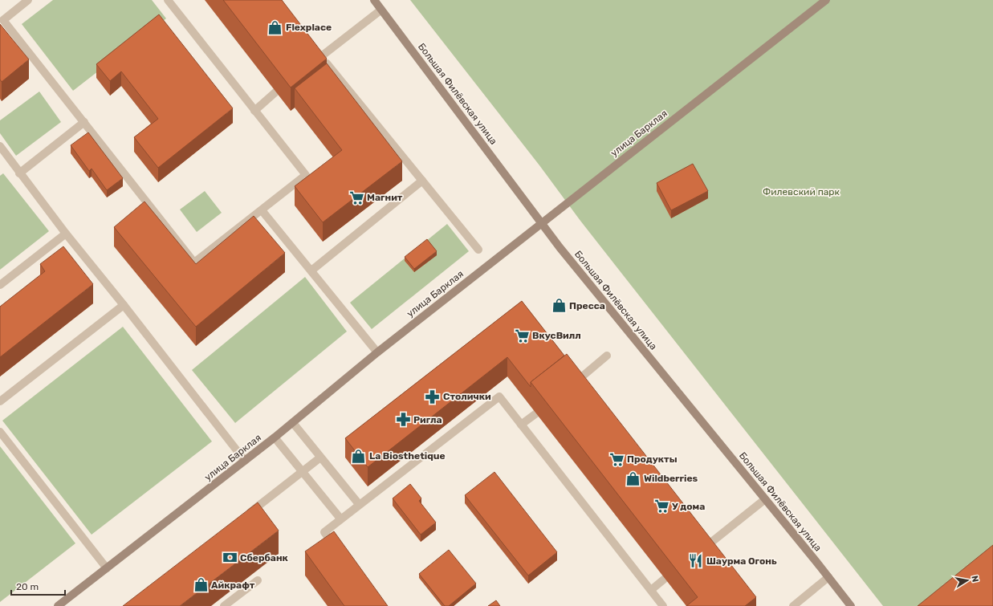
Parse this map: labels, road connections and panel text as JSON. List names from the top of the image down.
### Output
{
  "streets": {
    "main road": ["Большая Филёвская улица", "улица Барклая"]
  },
  "crossings": [
    ["Большая Филёвская улица", "улица Барклая"]
  ],
  "parks": ["Филевский парк"],
  "places": {
    "shop": [
      "Flexplace",
      "Пресса",
      "La Biosthetique",
      "Wildberries",
      "Айкрафт"
    ],
    "supermarket": [
      "Магнит",
      "ВкусВилл",
      "Продукты",
      "У дома"
    ],
    "pharmacy": ["Столички", "Ригла"],
    "bank": ["Сбербанк"],
    "restaurant": ["Шаурма Огонь"]
  },
  "scale_bar": "20 m",
  "north": "right"
}
